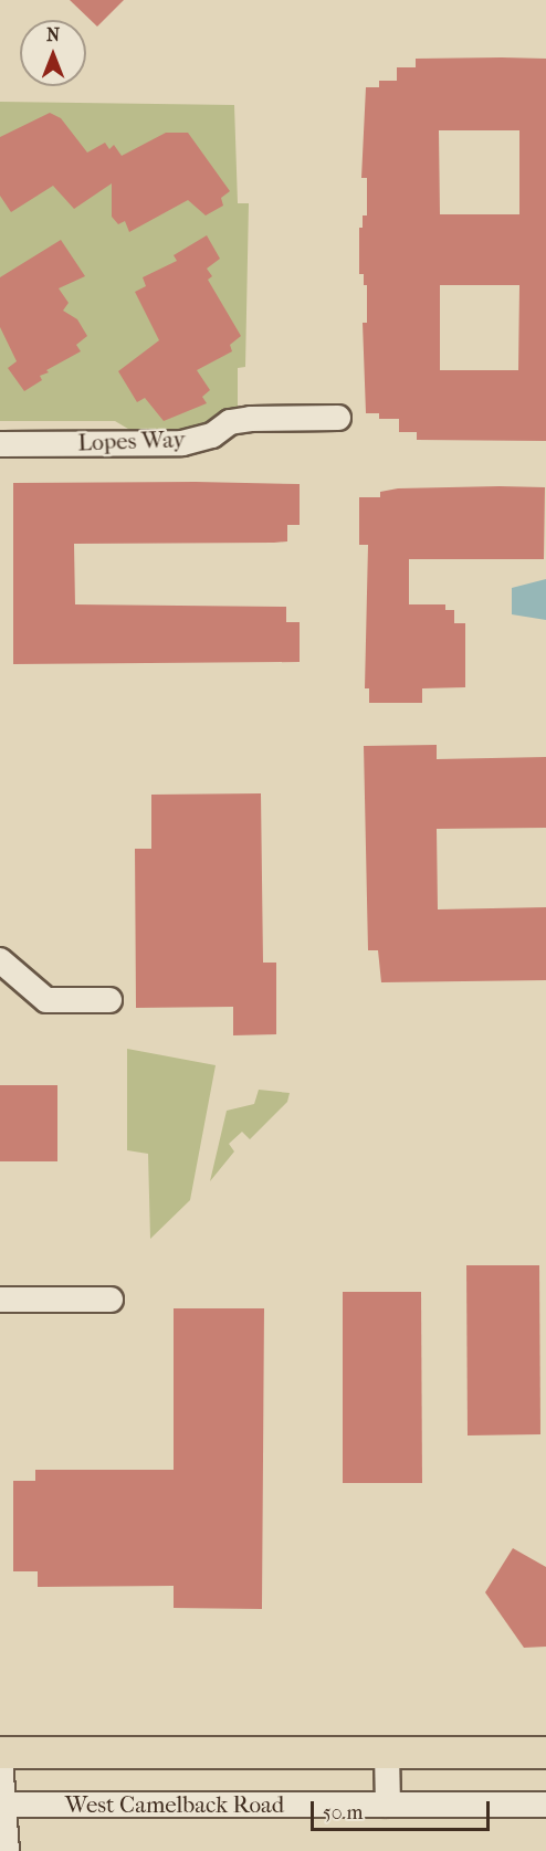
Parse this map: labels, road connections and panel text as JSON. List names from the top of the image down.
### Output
{
  "streets": {
    "street": ["Lopes Way", "West Camelback Road"]
  },
  "scale_bar": "50 m",
  "north": "top"
}
